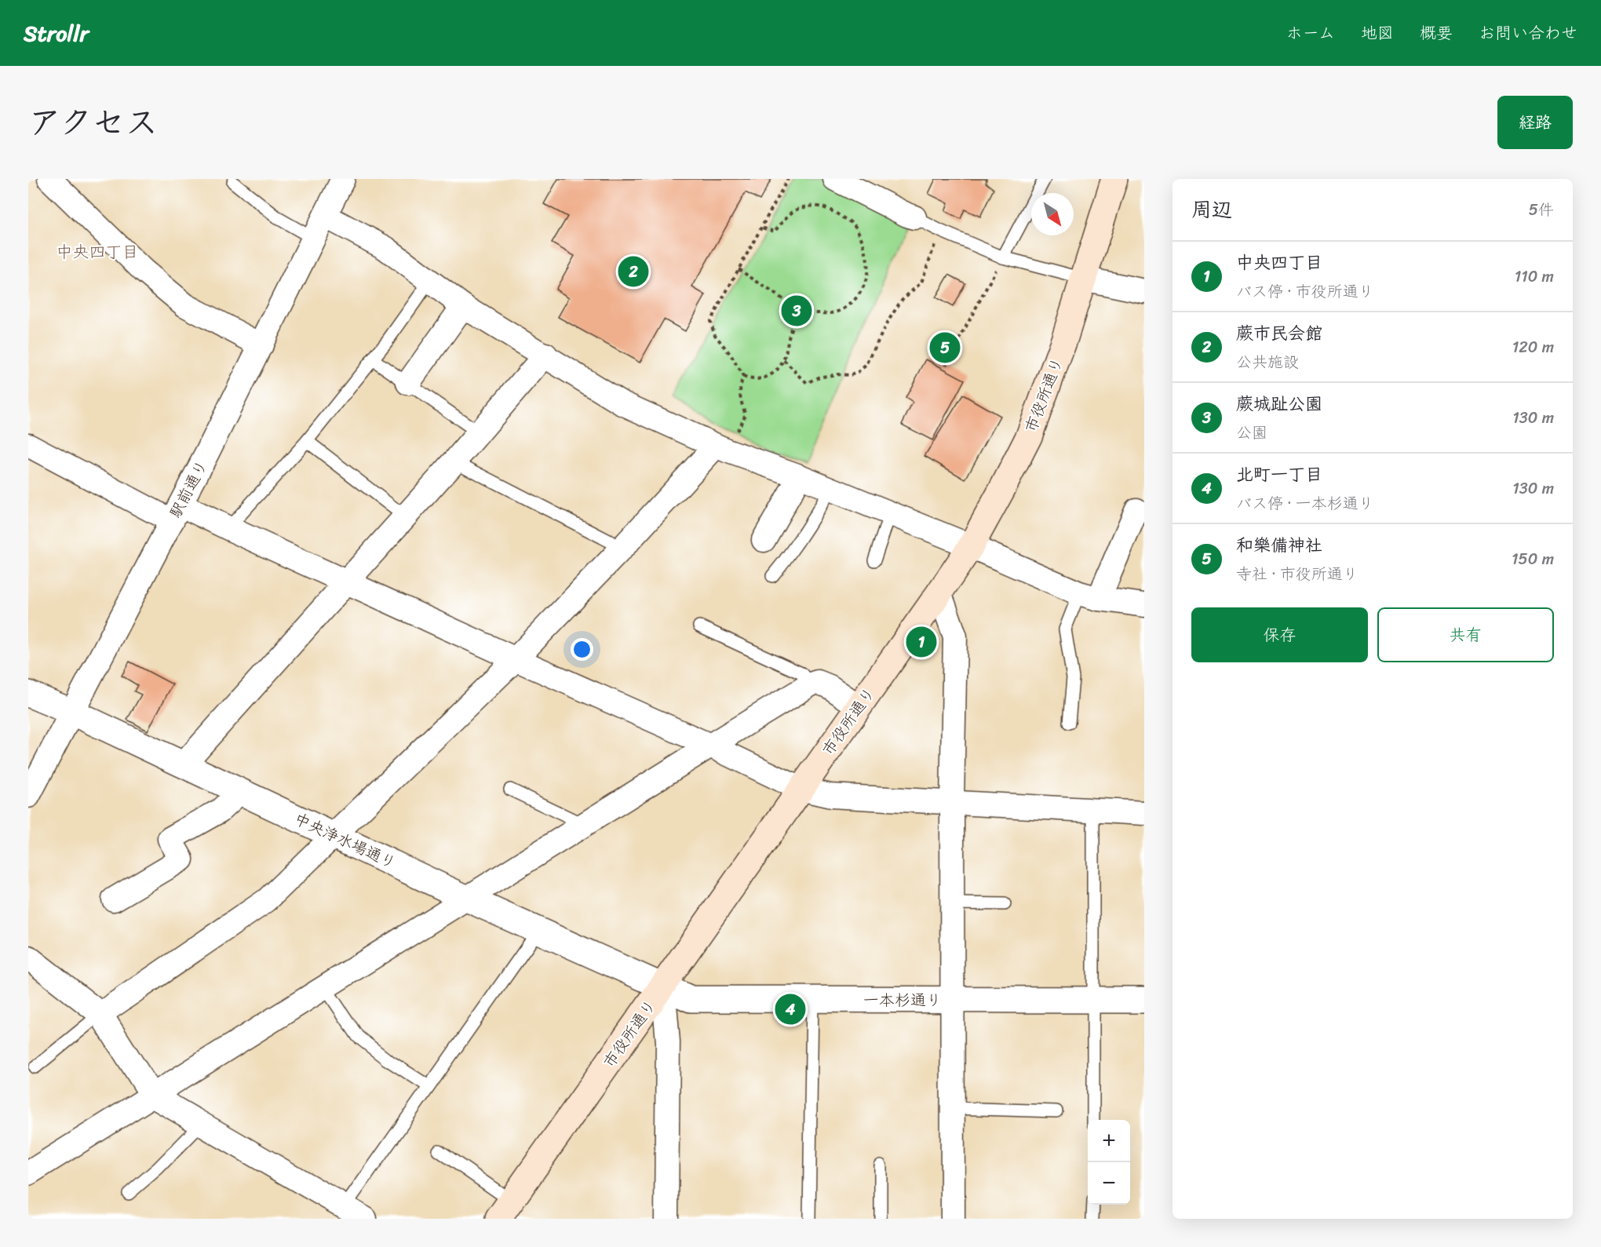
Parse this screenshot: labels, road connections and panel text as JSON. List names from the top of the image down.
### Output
{
  "streets": {
    "main road": ["市役所通り"],
    "street": ["駅前通り", "中央浄水場通り", "一本杉通り"]
  },
  "crossings": [
    ["市役所通り", "中央浄水場通り"],
    ["市役所通り", "一本杉通り"],
    ["駅前通り", "中央浄水場通り"],
    ["中央浄水場通り", "一本杉通り"]
  ],
  "districts": ["中央四丁目"],
  "north": "bottom right",
  "page": {
    "header": "Strollr",
    "nav": [
      "ホーム",
      "地図",
      "概要",
      "お問い合わせ"
    ],
    "title": "アクセス",
    "buttons": [
      "経路",
      ["保存", "共有"]
    ],
    "heading": ["周辺", "5件"],
    "list": [
      {
        "mark": "1",
        "name": "中央四丁目",
        "note": "バス停 · 市役所通り",
        "value": "110 m"
      },
      {
        "mark": "2",
        "name": "蕨市民会館",
        "note": "公共施設",
        "value": "120 m"
      },
      {
        "mark": "3",
        "name": "蕨城趾公園",
        "note": "公園",
        "value": "130 m"
      },
      {
        "mark": "4",
        "name": "北町一丁目",
        "note": "バス停 · 一本杉通り",
        "value": "130 m"
      },
      {
        "mark": "5",
        "name": "和樂備神社",
        "note": "寺社 · 市役所通り",
        "value": "150 m"
      }
    ],
    "pins": [
      "2",
      "3",
      "5",
      "1",
      "4"
    ],
    "map_buttons": ["+", "−"]
  }
}
